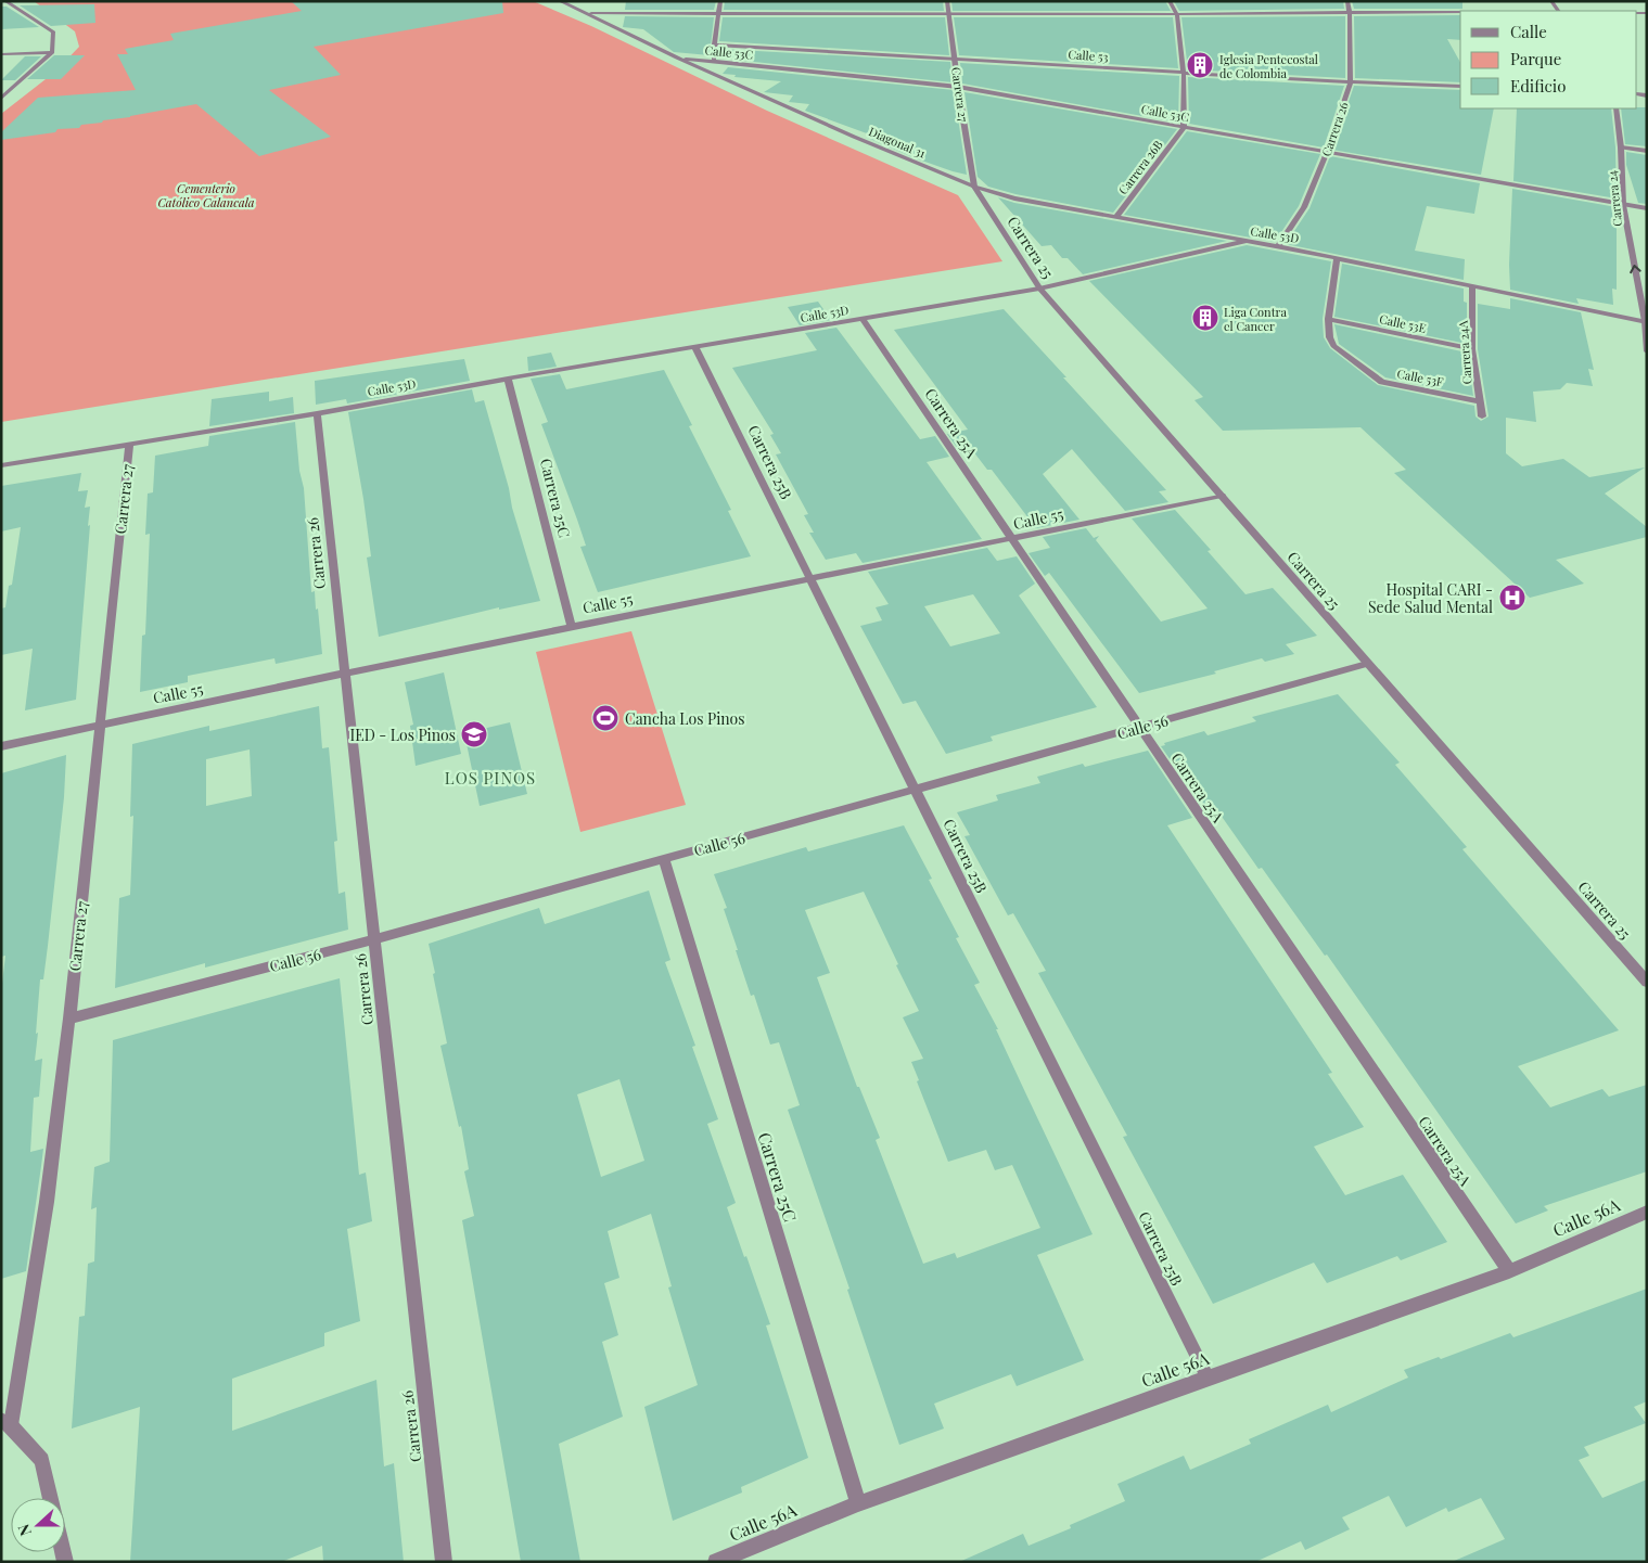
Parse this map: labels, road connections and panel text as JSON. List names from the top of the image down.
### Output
{
  "streets": {
    "street": [
      "Calle 53C",
      "Calle 53",
      "Carrera 27",
      "Carrera 26",
      "Diagonal 31",
      "Carrera 26B",
      "Carrera 24",
      "Calle 53D",
      "Carrera 25",
      "Calle 53E",
      "Carrera 24A",
      "Calle 53F",
      "Carrera 25A",
      "Carrera 25B",
      "Carrera 25C",
      "Calle 55",
      "Calle 56",
      "Calle 56A"
    ]
  },
  "crossings": [
    ["Calle 53C", "Carrera 27"],
    ["Calle 53C", "Carrera 26"],
    ["Calle 53C", "Diagonal 31"],
    ["Calle 53C", "Carrera 26B"],
    ["Calle 53C", "Carrera 24"],
    ["Calle 53", "Carrera 27"],
    ["Calle 53", "Carrera 26"],
    ["Carrera 27", "Diagonal 31"],
    ["Carrera 27", "Calle 53D"],
    ["Carrera 27", "Carrera 25"],
    ["Carrera 27", "Calle 55"],
    ["Carrera 27", "Calle 56"],
    ["Carrera 26", "Calle 53D"],
    ["Carrera 26", "Calle 55"],
    ["Carrera 26", "Calle 56"],
    ["Diagonal 31", "Carrera 26B"],
    ["Diagonal 31", "Calle 53D"],
    ["Diagonal 31", "Carrera 25"],
    ["Carrera 24", "Calle 53D"],
    ["Calle 53D", "Carrera 25"],
    ["Calle 53D", "Carrera 24A"],
    ["Calle 53D", "Calle 53F"],
    ["Calle 53D", "Carrera 25A"],
    ["Calle 53D", "Carrera 25B"],
    ["Calle 53D", "Carrera 25C"],
    ["Carrera 25", "Calle 55"],
    ["Carrera 25", "Calle 56"],
    ["Calle 53E", "Carrera 24A"],
    ["Calle 53E", "Calle 53F"],
    ["Carrera 24A", "Calle 53F"],
    ["Carrera 25A", "Calle 55"],
    ["Carrera 25A", "Calle 56"],
    ["Carrera 25A", "Calle 56A"],
    ["Carrera 25B", "Calle 55"],
    ["Carrera 25B", "Calle 56"],
    ["Carrera 25B", "Calle 56A"],
    ["Carrera 25C", "Calle 55"],
    ["Carrera 25C", "Calle 56"],
    ["Carrera 25C", "Calle 56A"]
  ],
  "one_way": ["Carrera 24"],
  "districts": ["LOS PINOS"],
  "parks": ["Cementerio Católico Calancala"],
  "places": {
    "building": ["Iglesia Pentecostal de Colombia", "Liga Contra el Cancer"],
    "hospital": ["Hospital CARI - Sede Salud Mental"],
    "sports": ["Cancha Los Pinos"],
    "school or university": ["IED - Los Pinos"]
  },
  "legend": ["Calle", "Parque", "Edificio"],
  "north": "left"
}
